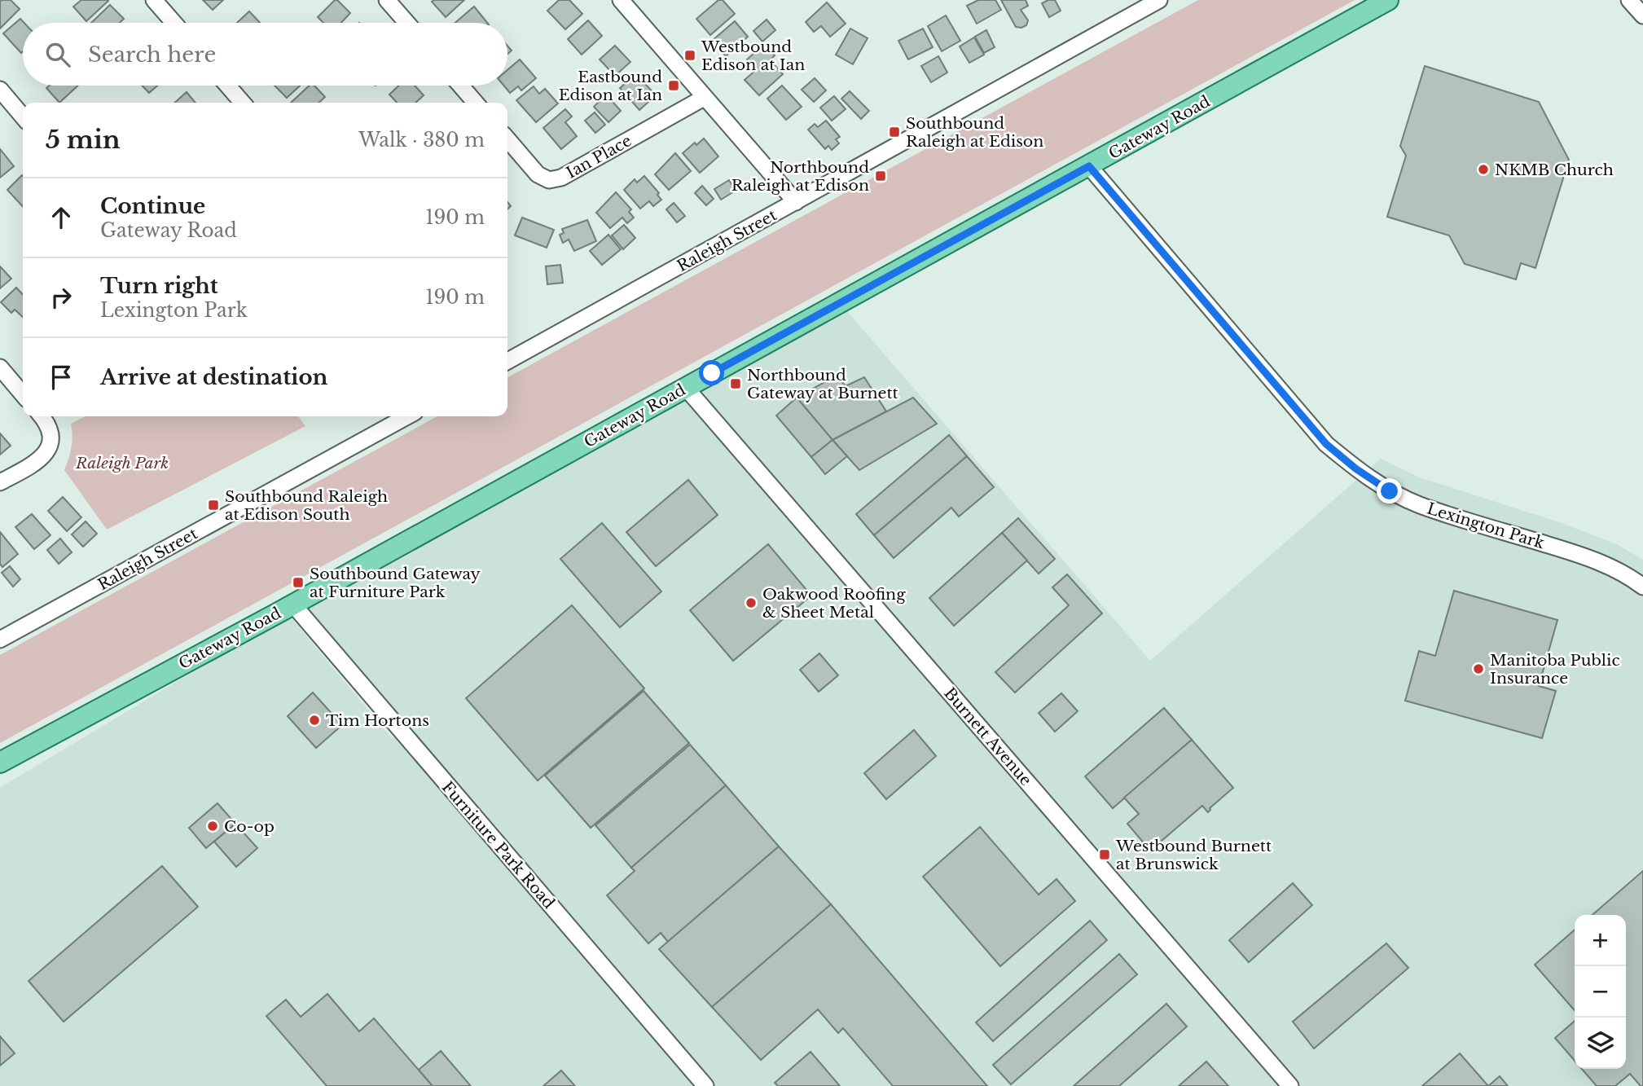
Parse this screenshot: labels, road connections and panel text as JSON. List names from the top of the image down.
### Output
{
  "streets": {
    "main road": ["Gateway Road"],
    "street": [
      "Ian Place",
      "Raleigh Street",
      "Lexington Park",
      "Burnett Avenue",
      "Furniture Park Road"
    ]
  },
  "crossings": [
    ["Gateway Road", "Lexington Park"],
    ["Gateway Road", "Burnett Avenue"],
    ["Gateway Road", "Furniture Park Road"]
  ],
  "parks": ["Raleigh Park"],
  "places": {
    "transit": [
      "Westbound Edison at Ian",
      "Eastbound Edison at Ian",
      "Southbound Raleigh at Edison",
      "Northbound Raleigh at Edison",
      "Northbound Gateway at Burnett",
      "Southbound Raleigh at Edison South",
      "Southbound Gateway at Furniture Park",
      "Westbound Burnett at Brunswick"
    ],
    "other": [
      "NKMB Church",
      "Oakwood Roofing & Sheet Metal",
      "Manitoba Public Insurance",
      "Tim Hortons",
      "Co-op"
    ]
  },
  "page": {
    "search": "Search here",
    "heading": ["5 min", "Walk · 380 m"],
    "list": [
      ["Continue", "Gateway Road", "190 m"],
      ["Turn right", "Lexington Park", "190 m"],
      "Arrive at destination"
    ],
    "map_buttons": ["+", "−"]
  }
}
